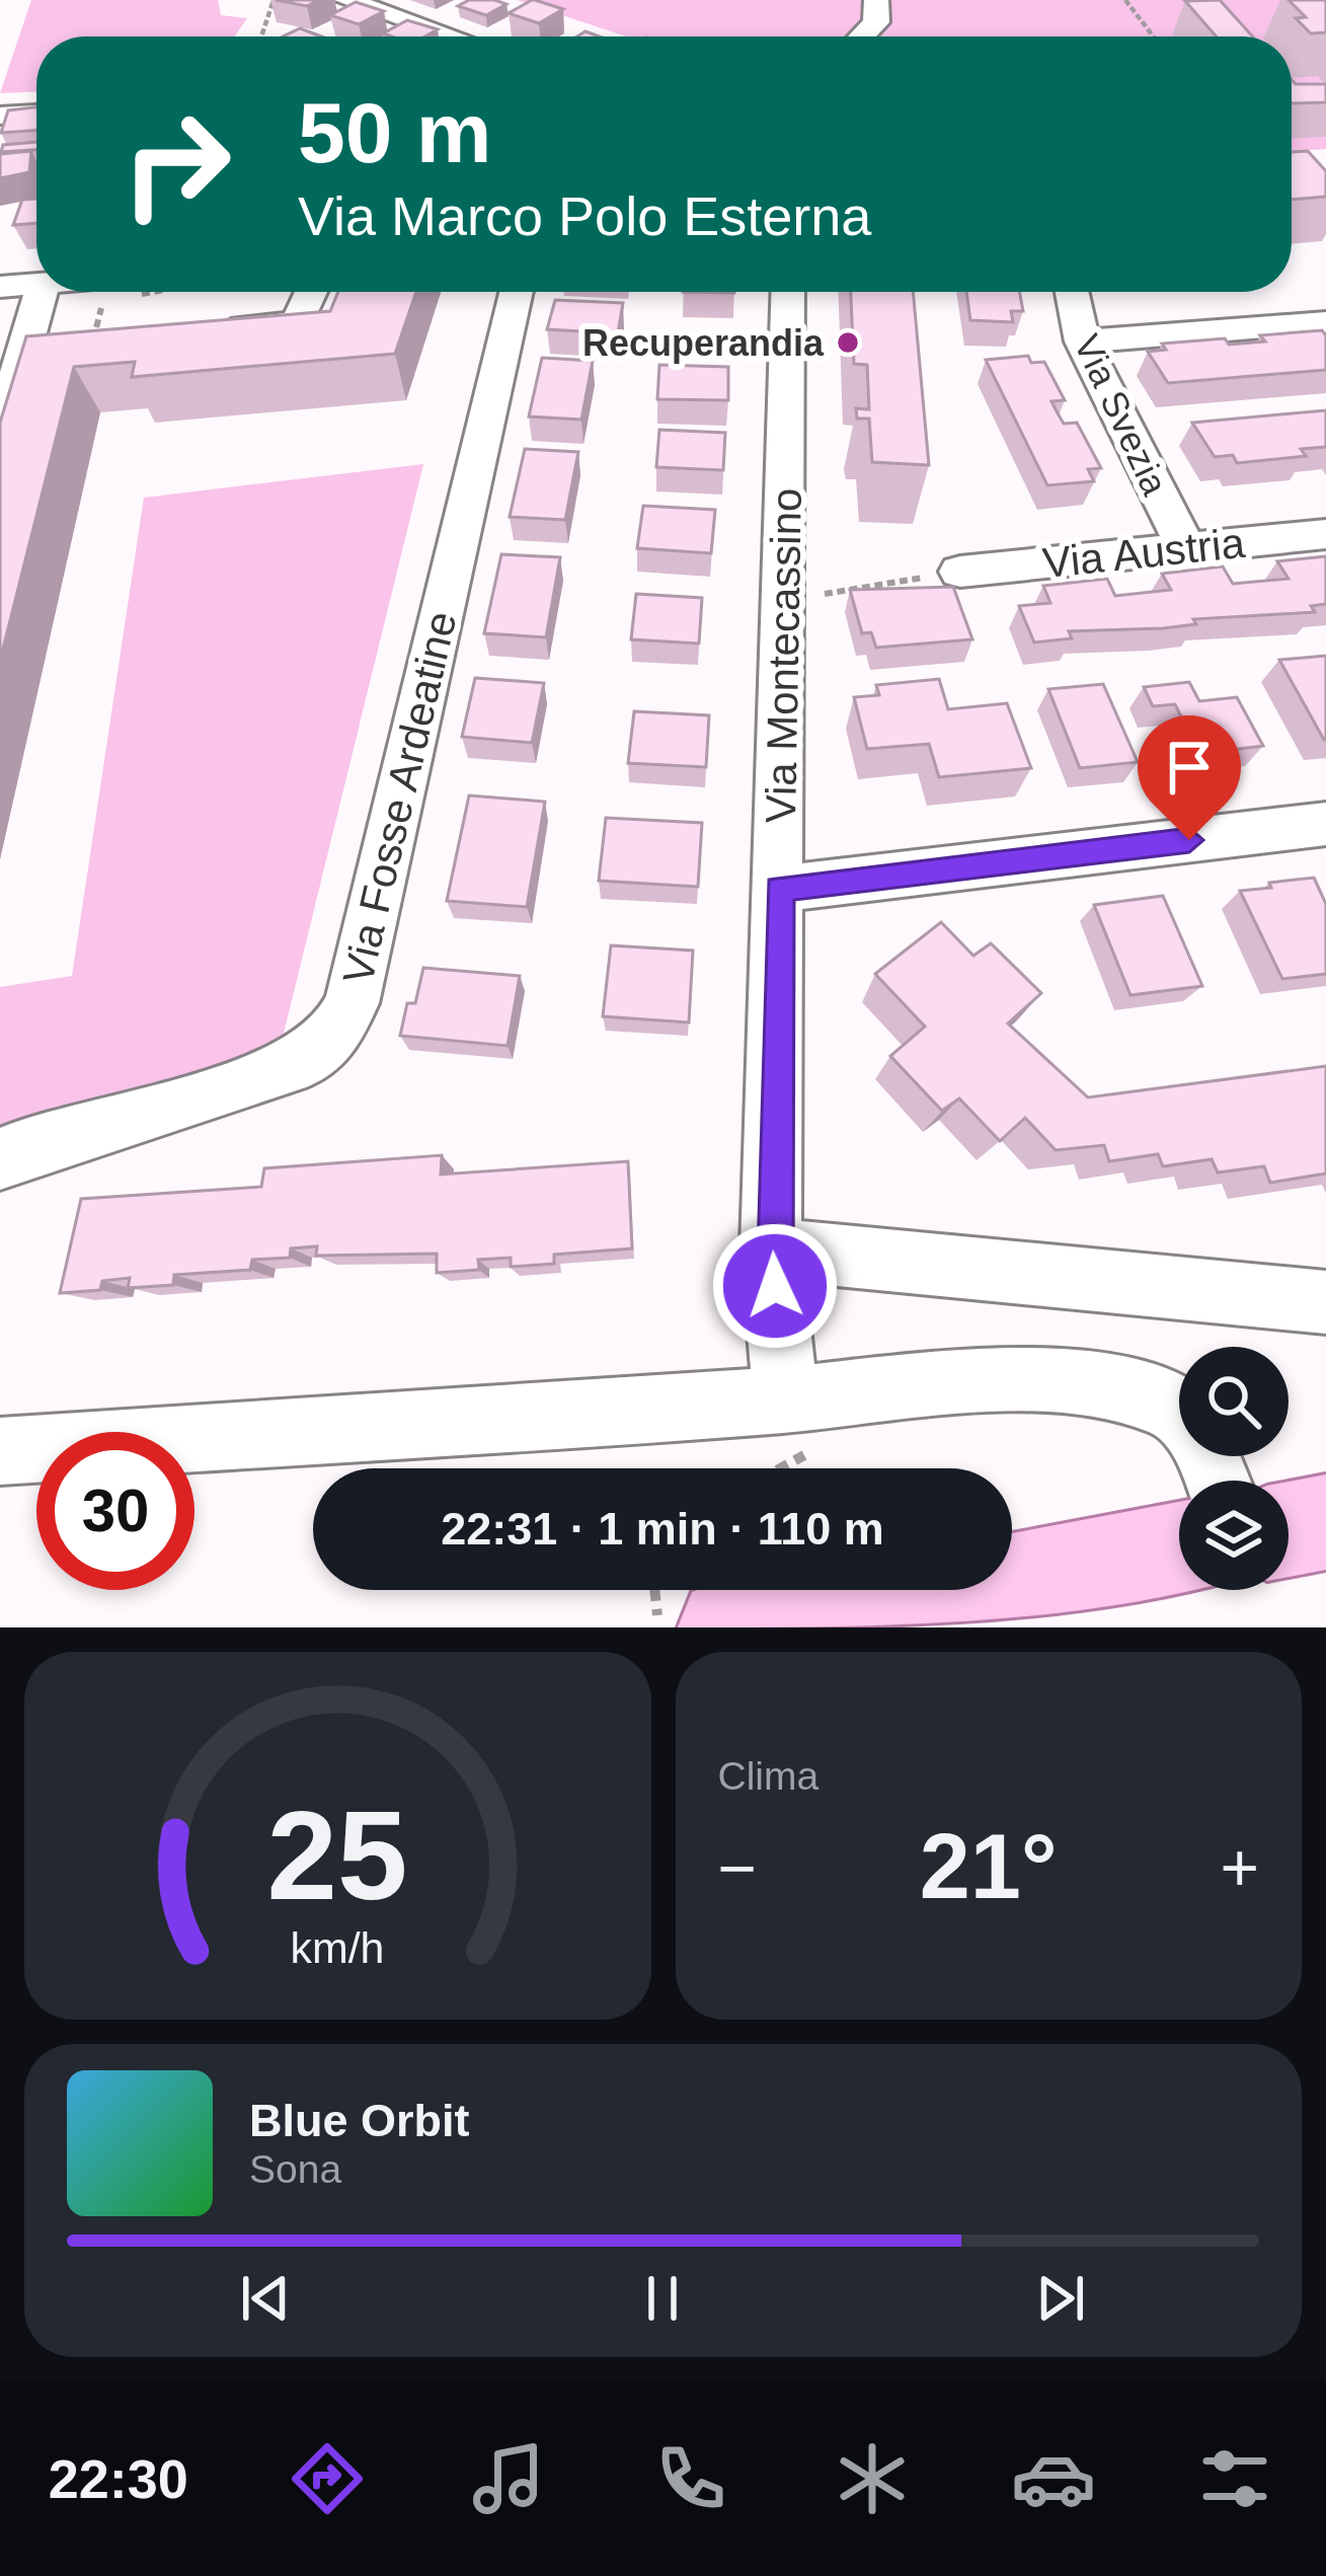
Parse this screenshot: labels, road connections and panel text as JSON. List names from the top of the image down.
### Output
{
  "streets": {
    "street": [
      "Via Svezia",
      "Via Austria",
      "Via Montecassino",
      "Via Fosse Ardeatine"
    ]
  },
  "crossings": [
    ["Via Svezia", "Via Austria"]
  ],
  "places": ["Recuperandia"],
  "page": {
    "turn": ["50 m", "Via Marco Polo Esterna"],
    "limit": "30",
    "trip": "22:31 · 1 min · 110 m",
    "tile": "Clima",
    "heat": ["−", "21°", "+"],
    "song": ["Blue Orbit", "Sona"],
    "tabs": "22:30",
    "gauge": ["25", "km/h"]
  }
}
